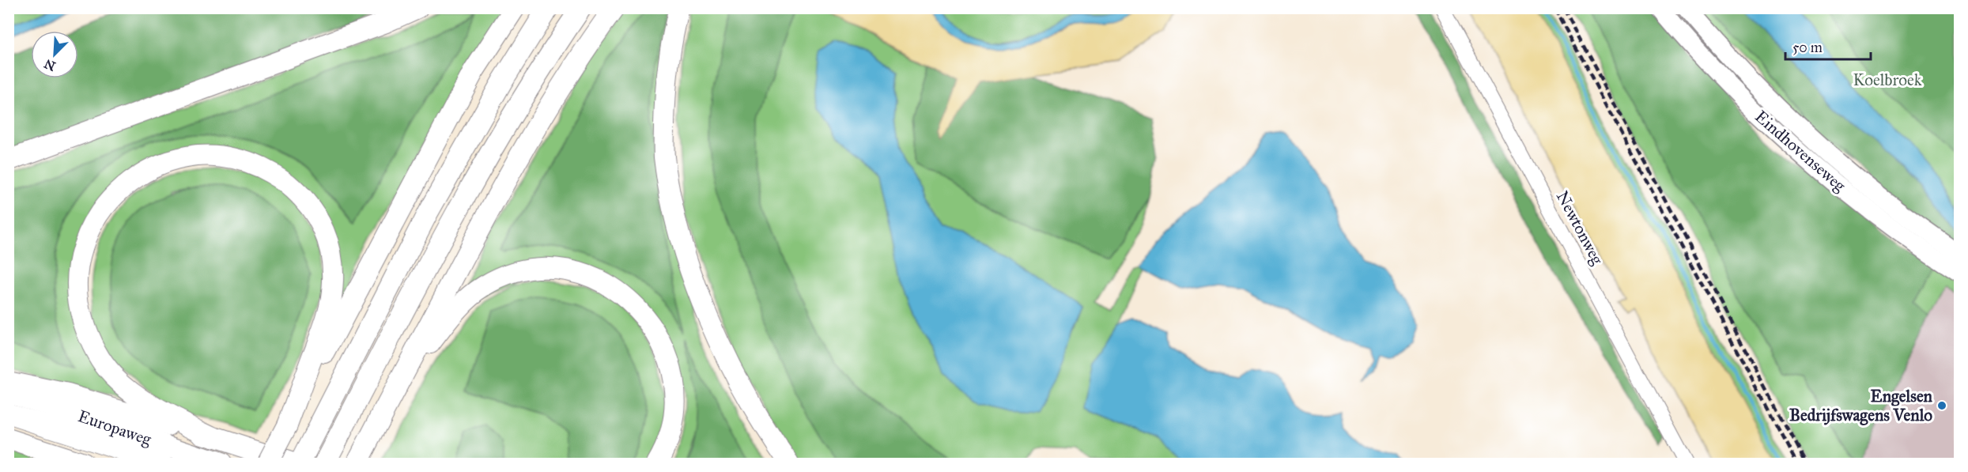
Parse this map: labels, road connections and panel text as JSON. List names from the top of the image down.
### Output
{
  "streets": {
    "highway": ["Europaweg"],
    "main road": ["Eindhovenseweg"],
    "street": ["Newtonweg"]
  },
  "parks": ["Koelbroek"],
  "places": ["Engelsen Bedrijfswagens Venlo"],
  "scale_bar": "50 m",
  "north": "bottom left"
}
